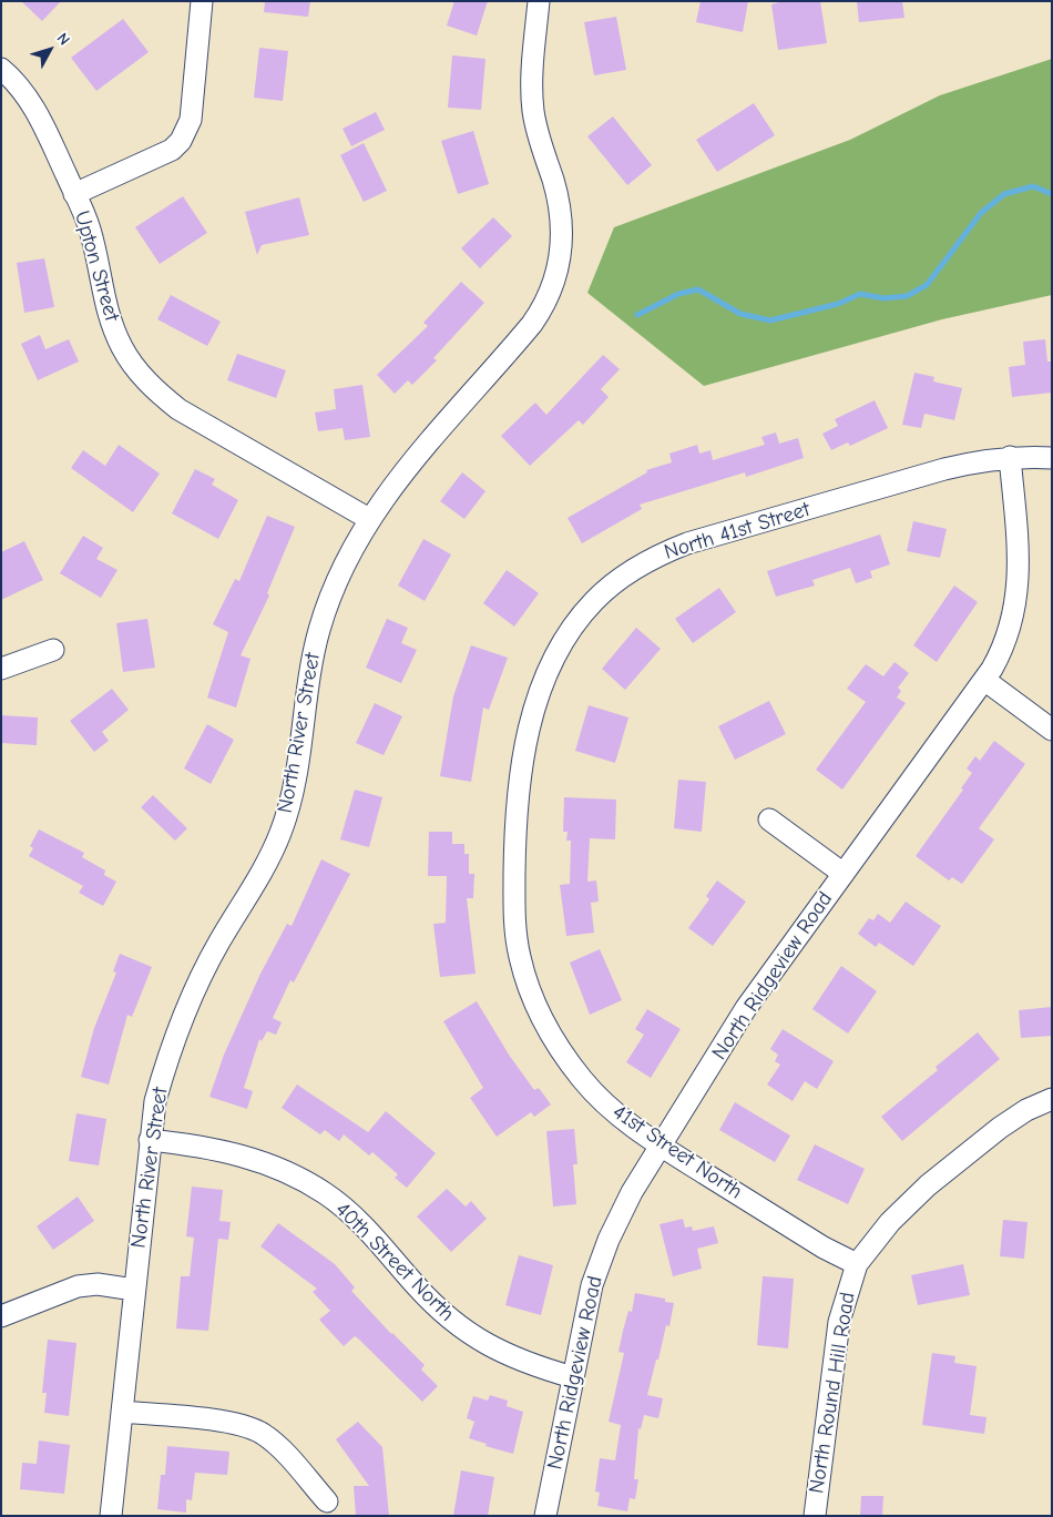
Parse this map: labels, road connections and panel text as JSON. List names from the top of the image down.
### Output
{
  "streets": {
    "street": [
      "Upton Street",
      "North 41st Street",
      "North River Street",
      "North Ridgeview Road",
      "41st Street North",
      "40th Street North",
      "North Round Hill Road"
    ]
  },
  "crossings": [
    ["Upton Street", "North River Street"],
    ["North 41st Street", "North Ridgeview Road"],
    ["North 41st Street", "41st Street North"],
    ["North River Street", "40th Street North"],
    ["North Ridgeview Road", "41st Street North"],
    ["North Ridgeview Road", "40th Street North"],
    ["41st Street North", "North Round Hill Road"]
  ],
  "north": "top right"
}
